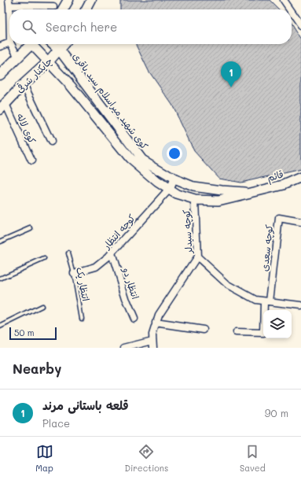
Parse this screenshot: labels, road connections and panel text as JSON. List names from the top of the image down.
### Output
{
  "streets": {
    "main road": ["چایکنار شرقی"],
    "street": [
      "کوی شهید میراسلام سید باقری",
      "کوی لاله",
      "قائم",
      "کوچه انتظار",
      "کوچه سیدلر",
      "کوچه سعدی",
      "انتظار دو"
    ],
    "lane": ["اتتظار یک"]
  },
  "crossings": [
    ["چایکنار شرقی", "کوی شهید میراسلام سید باقری"],
    ["چایکنار شرقی", "کوی لاله"],
    ["کوی شهید میراسلام سید باقری", "قائم"],
    ["کوی شهید میراسلام سید باقری", "کوچه انتظار"],
    ["کوی شهید میراسلام سید باقری", "کوچه سیدلر"],
    ["کوچه انتظار", "انتظار دو"],
    ["کوچه انتظار", "اتتظار یک"],
    ["کوچه سیدلر", "کوچه سعدی"]
  ],
  "scale_bar": "50 m",
  "page": {
    "search": "Search here",
    "pins": "1",
    "scale": "50 m",
    "heading": "Nearby",
    "list": [
      {
        "mark": "1",
        "name": "قلعه باستانی مرند",
        "note": "Place",
        "value": "90 m"
      }
    ],
    "nav": ["Map", "Directions", "Saved"]
  }
}
